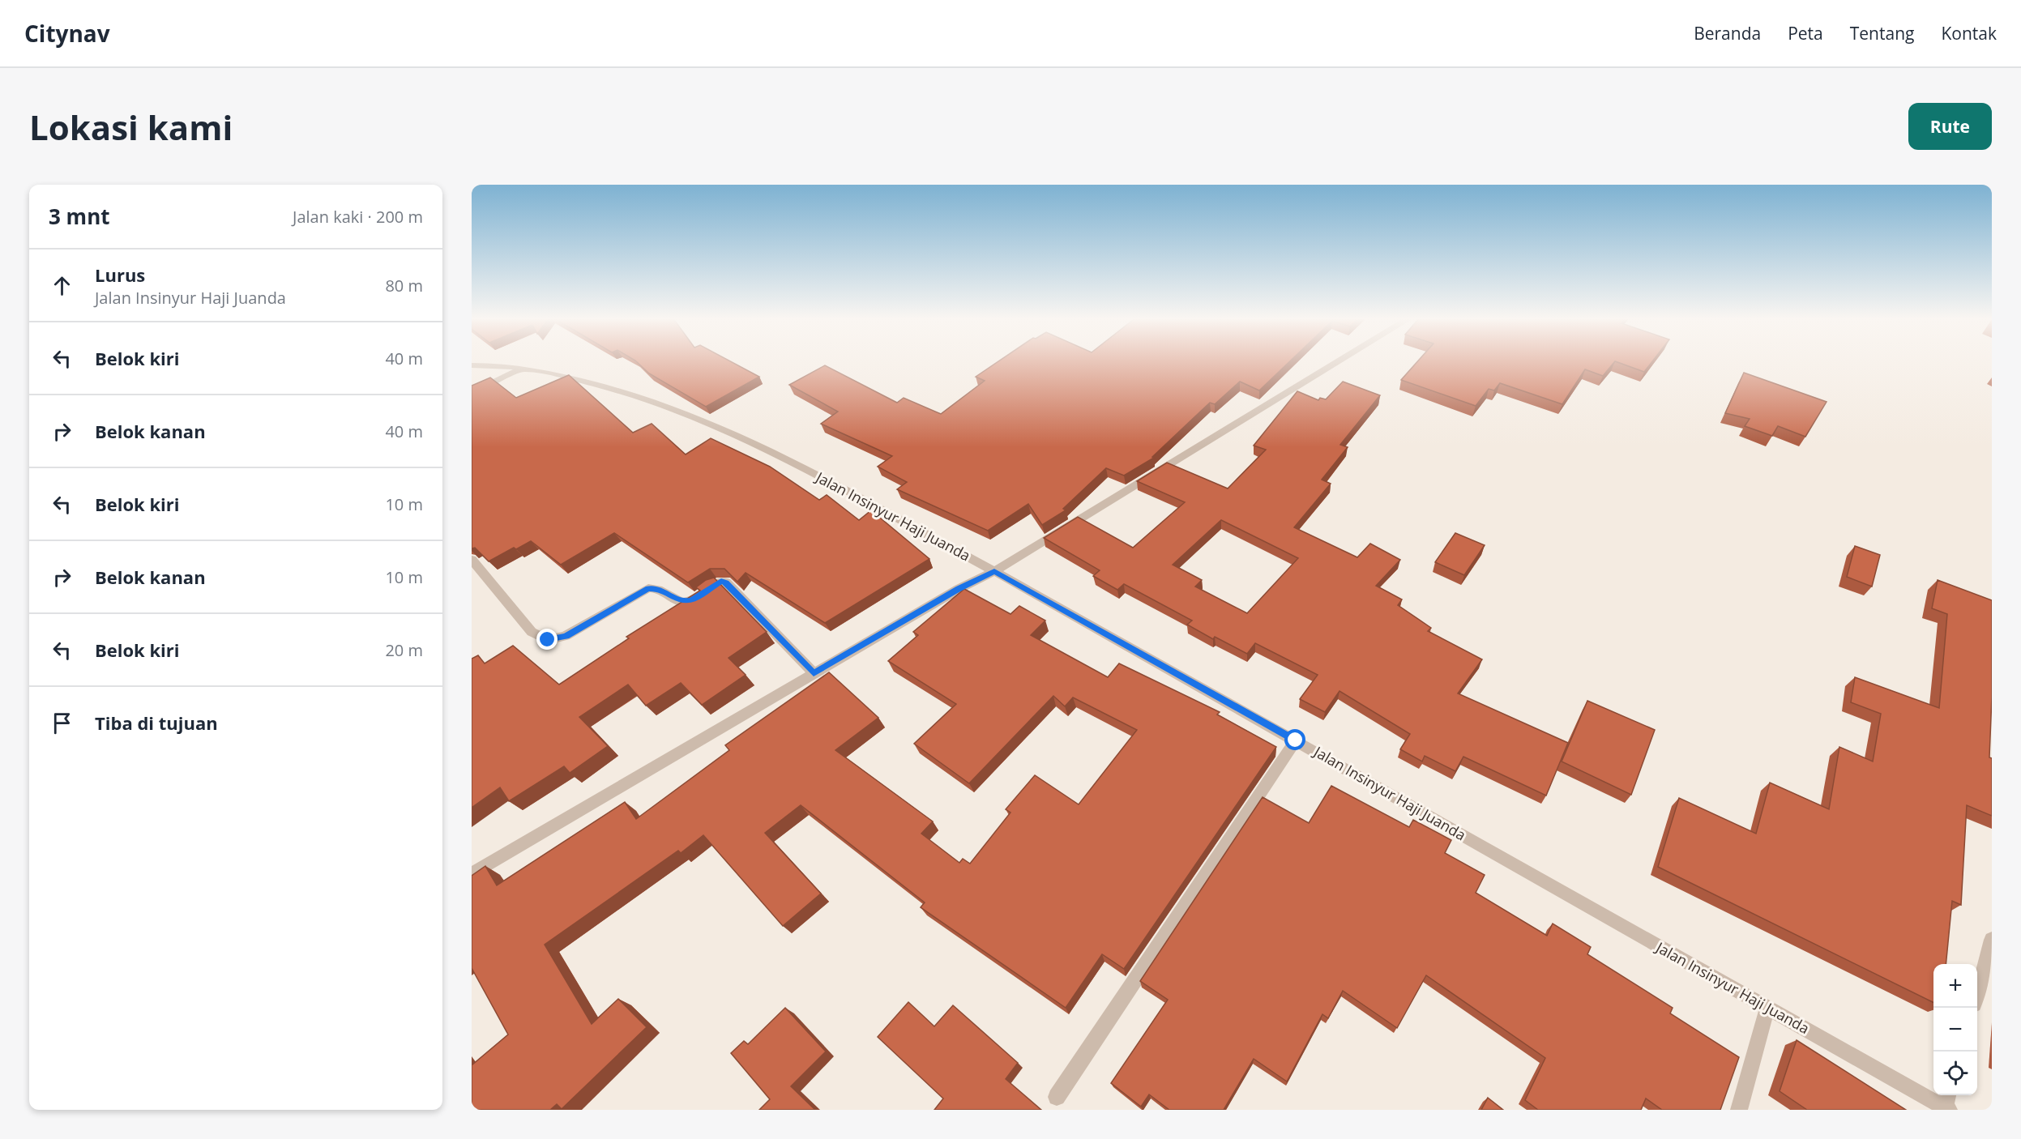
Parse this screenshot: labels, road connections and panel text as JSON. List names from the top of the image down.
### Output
{
  "streets": {
    "street": ["Jalan Insinyur Haji Juanda"]
  },
  "page": {
    "header": "Citynav",
    "nav": [
      "Beranda",
      "Peta",
      "Tentang",
      "Kontak"
    ],
    "buttons": "Rute",
    "title": "Lokasi kami",
    "heading": ["3 mnt", "Jalan kaki · 200 m"],
    "list": [
      ["Lurus", "Jalan Insinyur Haji Juanda", "80 m"],
      ["Belok kiri", "40 m"],
      ["Belok kanan", "40 m"],
      ["Belok kiri", "10 m"],
      ["Belok kanan", "10 m"],
      ["Belok kiri", "20 m"],
      "Tiba di tujuan"
    ],
    "map_buttons": ["+", "−"]
  }
}
